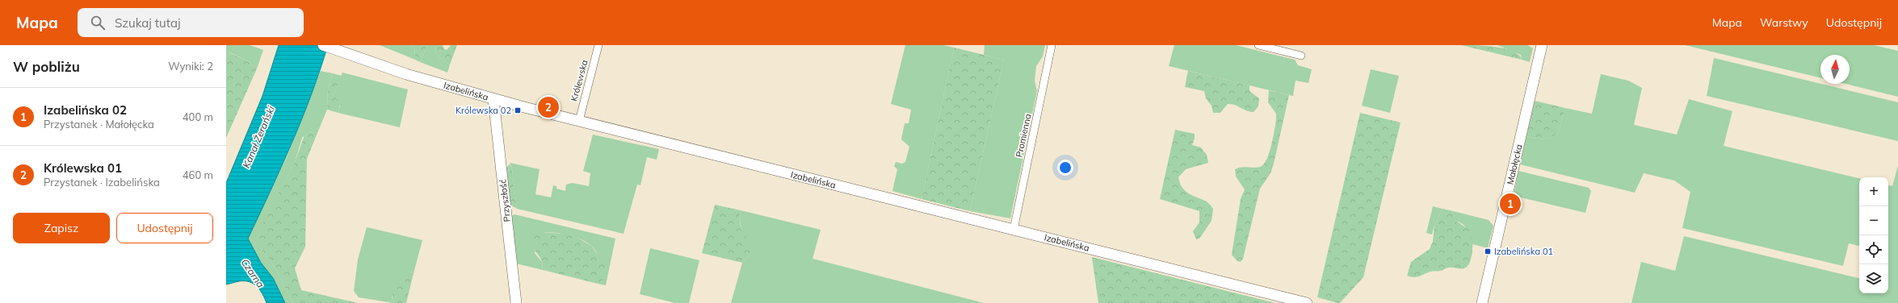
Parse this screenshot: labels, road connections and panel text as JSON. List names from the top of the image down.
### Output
{
  "streets": {
    "street": [
      "Królewska",
      "Izabelińska",
      "Promienna",
      "Małołęcka",
      "Przyszłość"
    ]
  },
  "crossings": [
    ["Królewska", "Izabelińska"],
    ["Izabelińska", "Promienna"],
    ["Izabelińska", "Przyszłość"]
  ],
  "water": ["Kanał Żerański", "Czarna"],
  "places": {
    "transit": ["Królewska 02", "Izabelińska 01"]
  },
  "north": "top",
  "page": {
    "header": "Mapa",
    "search": "Szukaj tutaj",
    "nav": ["Mapa", "Warstwy", "Udostępnij"],
    "heading": ["W pobliżu", "Wyniki: 2"],
    "list": [
      {
        "mark": "1",
        "name": "Izabelińska 02",
        "note": "Przystanek · Małołęcka",
        "value": "400 m"
      },
      {
        "mark": "2",
        "name": "Królewska 01",
        "note": "Przystanek · Izabelińska",
        "value": "460 m"
      }
    ],
    "pins": ["2", "1"],
    "map_buttons": ["+", "−"],
    "buttons": ["Zapisz", "Udostępnij"]
  }
}
